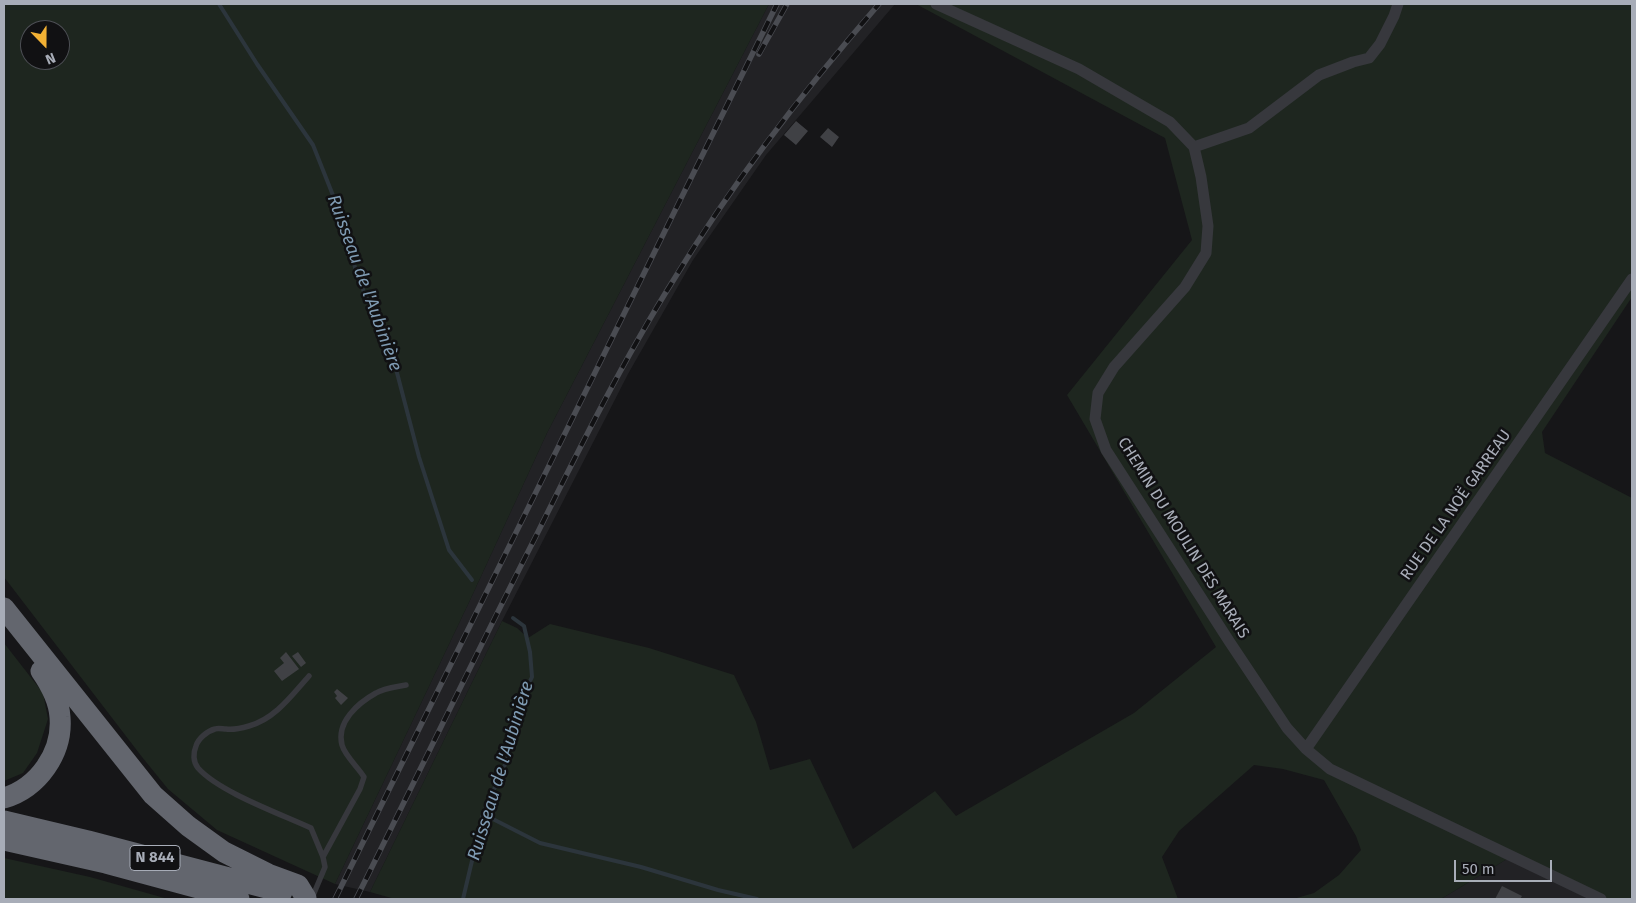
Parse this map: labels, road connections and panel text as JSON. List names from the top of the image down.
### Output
{
  "streets": {
    "highway": ["N 844"],
    "street": ["RUE DE LA NOË GARREAU", "CHEMIN DU MOULIN DES MARAIS"]
  },
  "crossings": [
    ["RUE DE LA NOË GARREAU", "CHEMIN DU MOULIN DES MARAIS"]
  ],
  "water": ["Ruisseau de l'Aubinière"],
  "scale_bar": "50 m",
  "north": "bottom"
}
